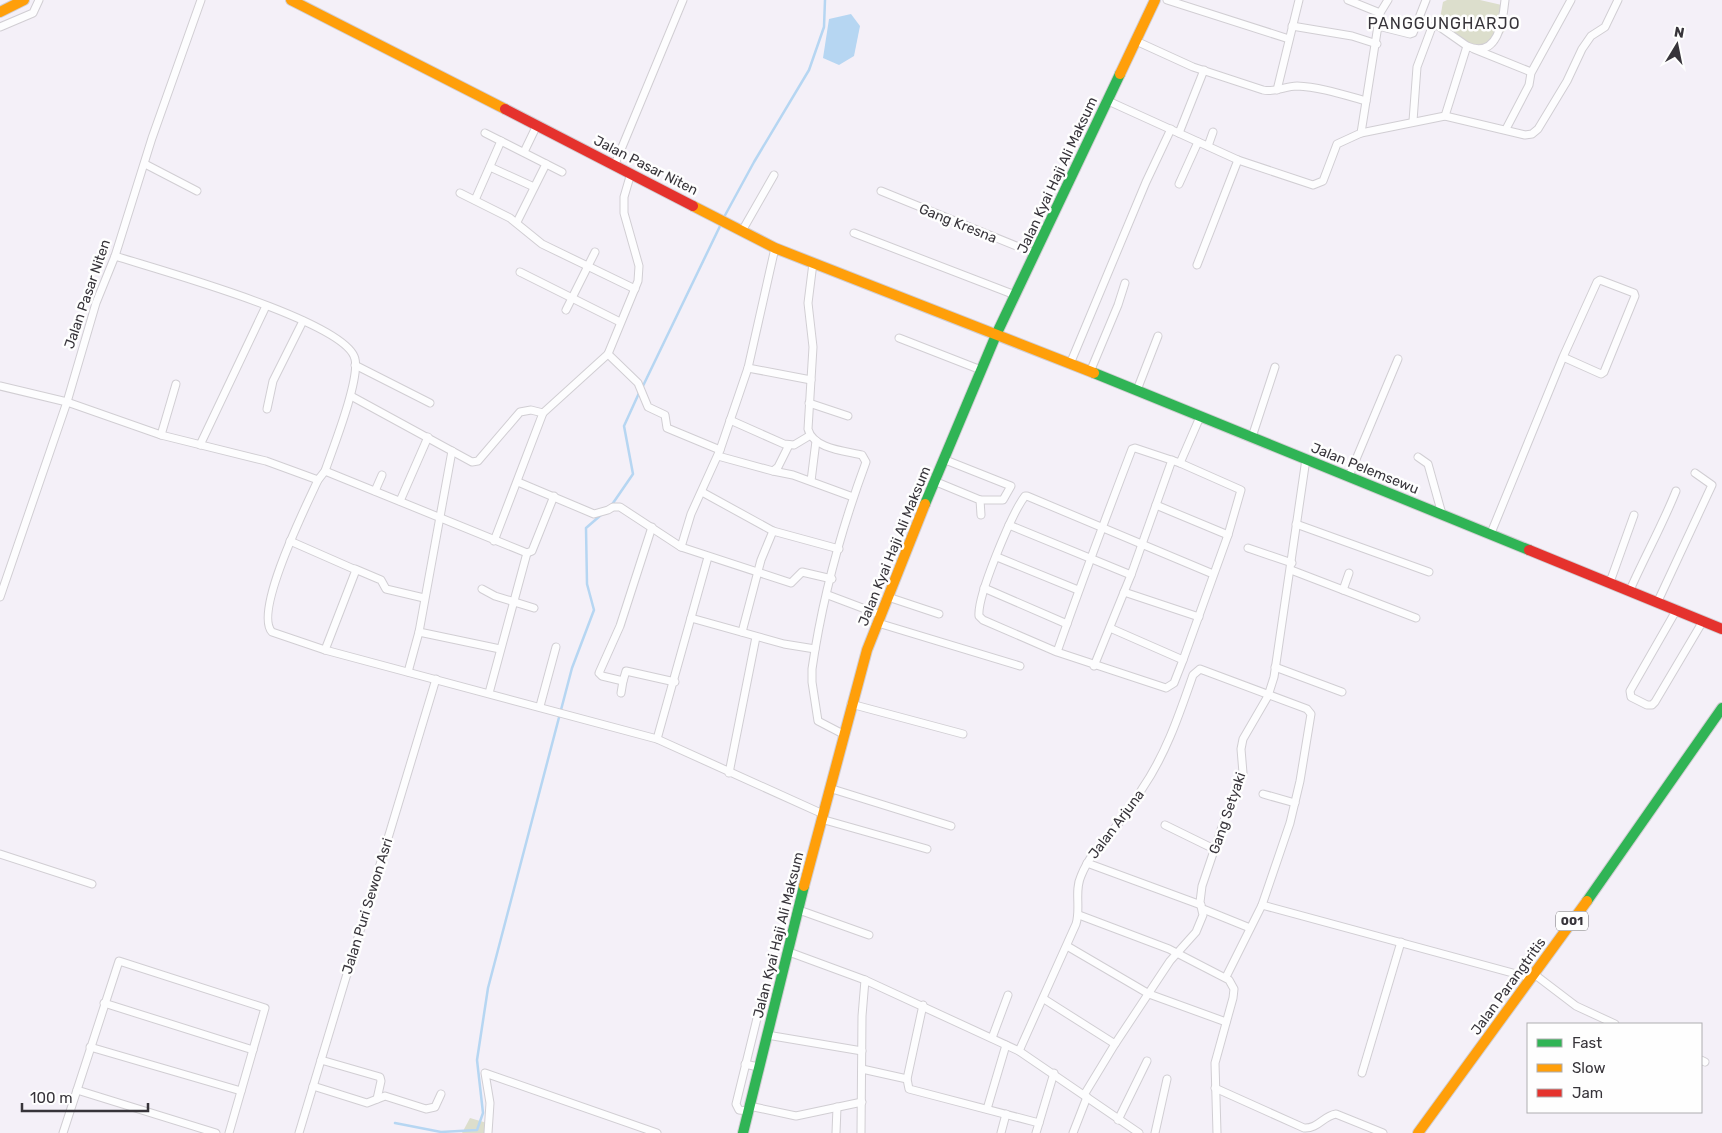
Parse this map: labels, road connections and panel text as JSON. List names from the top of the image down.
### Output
{
  "streets": {
    "street": [
      "Jalan Pasar Niten",
      "Jalan Kyai Haji Ali Maksum",
      "Gang Kresna",
      "Jalan Pelemsewu",
      "Gang Setyaki",
      "Jalan Arjuna",
      "Jalan Puri Sewon Asri",
      "001",
      "Jalan Parangtritis"
    ]
  },
  "crossings": [
    ["Jalan Pasar Niten", "Jalan Kyai Haji Ali Maksum"],
    ["Jalan Pasar Niten", "Jalan Pelemsewu"],
    ["Jalan Kyai Haji Ali Maksum", "Gang Kresna"],
    ["Jalan Kyai Haji Ali Maksum", "Jalan Pelemsewu"],
    ["Jalan Pelemsewu", "Gang Setyaki"],
    ["Gang Setyaki", "Jalan Arjuna"]
  ],
  "districts": ["PANGGUNGHARJO"],
  "legend": ["Fast", "Slow", "Jam"],
  "scale_bar": "100 m",
  "north": "top"
}
